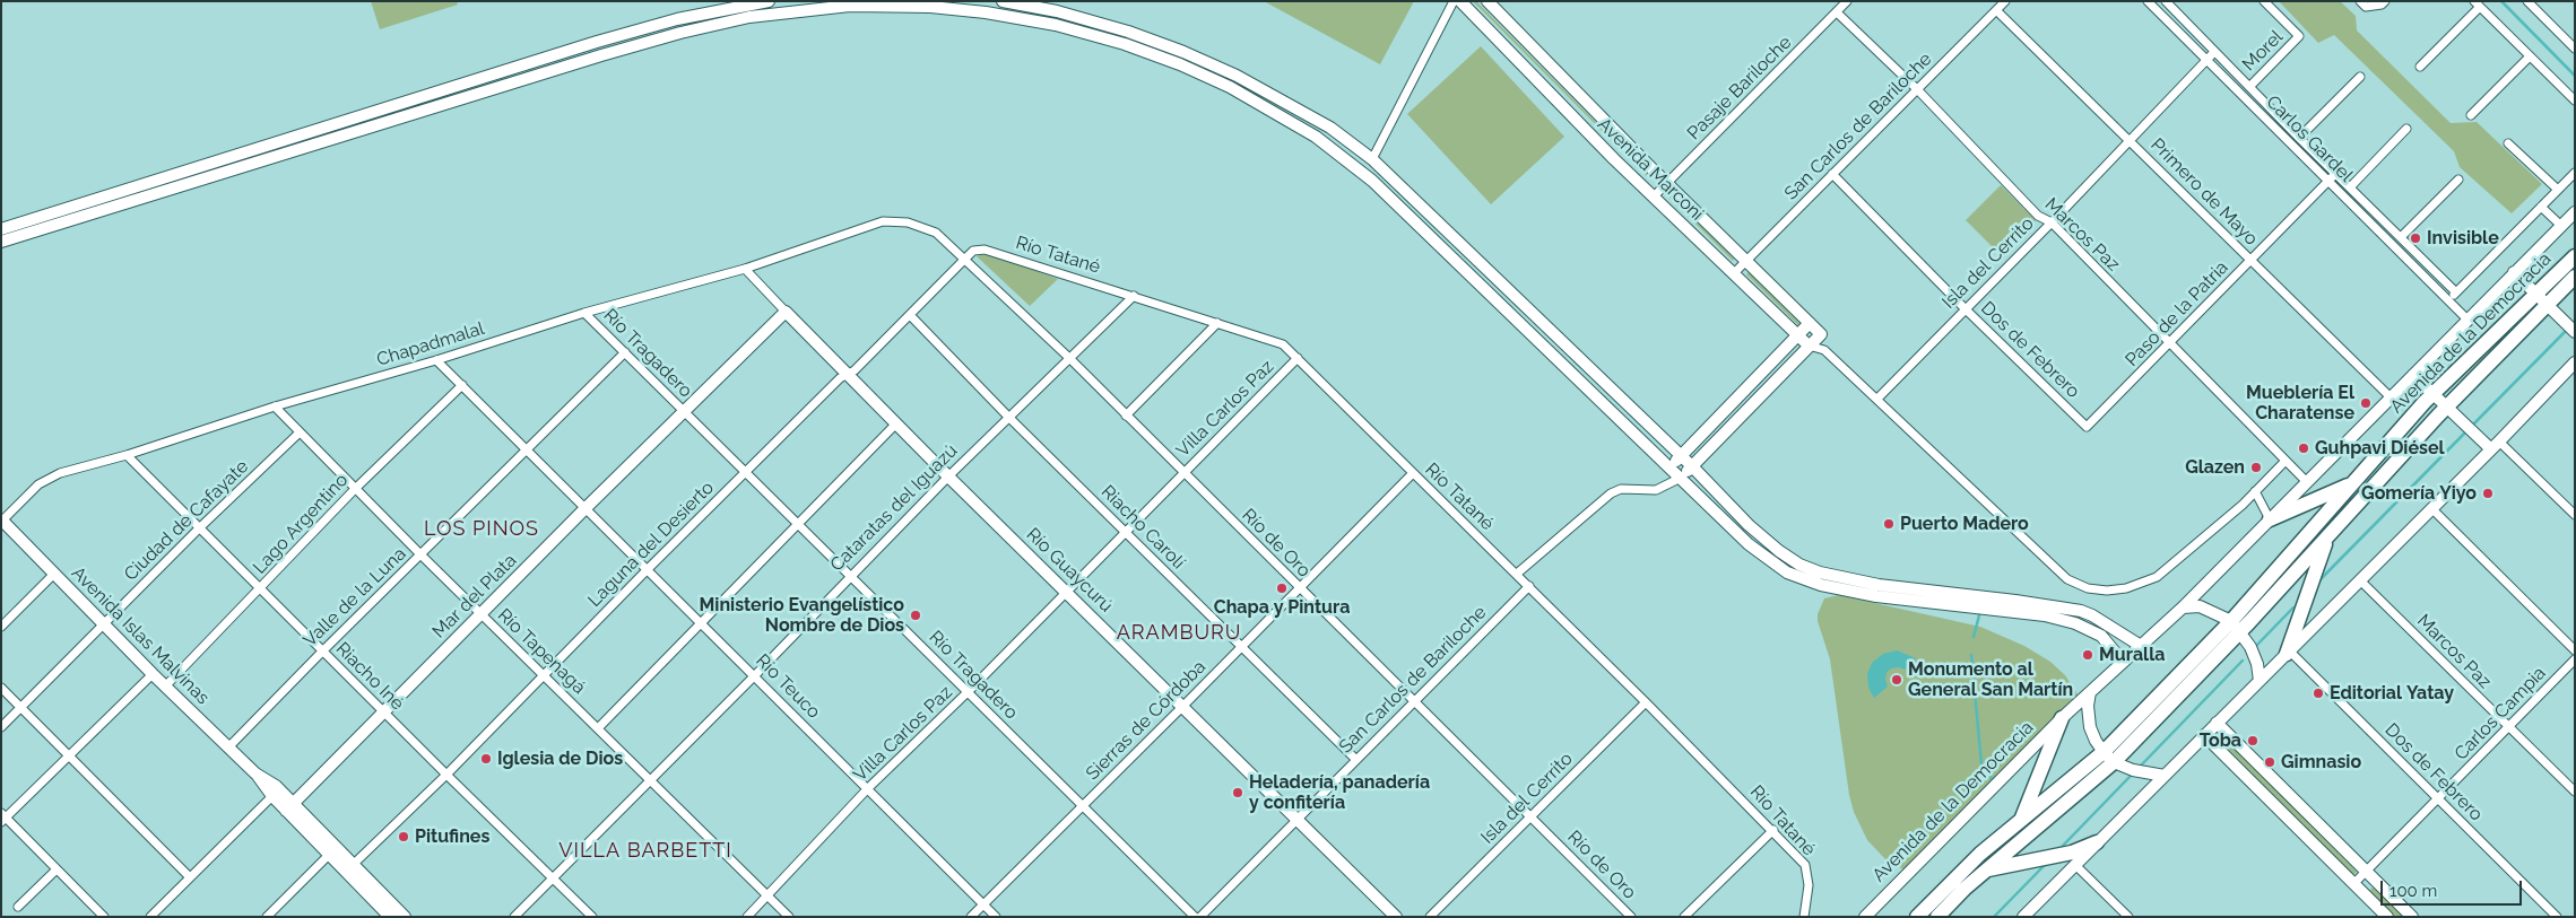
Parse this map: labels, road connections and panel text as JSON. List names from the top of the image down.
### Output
{
  "streets": {
    "highway": ["Avenida de la Democracia"],
    "street": [
      "Morel",
      "Pasaje Bariloche",
      "San Carlos de Bariloche",
      "Carlos Gardel",
      "Avenida Marconi",
      "Primero de Mayo",
      "Marcos Paz",
      "Río Tatané",
      "Isla del Cerrito",
      "Paso de la Patria",
      "Chapadmalal",
      "Dos de Febrero",
      "Río Tragadero",
      "Villa Carlos Paz",
      "Cataratas del Iguazú",
      "Ciudad de Cafayate",
      "Lago Argentino",
      "Riacho Carolí",
      "Río de Oro",
      "Laguna del Desierto",
      "Río Guaycurú",
      "Mar del Plata",
      "Valle de la Luna",
      "Avenida Islas Malvinas",
      "Río Tapenagá",
      "Riacho Iné",
      "Río Teuco",
      "Carlos Campia",
      "Sierras de Córdoba"
    ]
  },
  "crossings": [
    ["Pasaje Bariloche", "Avenida Marconi"],
    ["Pasaje Bariloche", "Marcos Paz"],
    ["San Carlos de Bariloche", "Avenida Marconi"],
    ["San Carlos de Bariloche", "Primero de Mayo"],
    ["San Carlos de Bariloche", "Marcos Paz"],
    ["San Carlos de Bariloche", "Río Tatané"],
    ["San Carlos de Bariloche", "Dos de Febrero"],
    ["San Carlos de Bariloche", "Riacho Carolí"],
    ["San Carlos de Bariloche", "Río de Oro"],
    ["San Carlos de Bariloche", "Río Guaycurú"],
    ["Carlos Gardel", "Isla del Cerrito"],
    ["Carlos Gardel", "Paso de la Patria"],
    ["Carlos Gardel", "Avenida de la Democracia"],
    ["Avenida Marconi", "Isla del Cerrito"],
    ["Primero de Mayo", "Isla del Cerrito"],
    ["Primero de Mayo", "Paso de la Patria"],
    ["Primero de Mayo", "Avenida de la Democracia"],
    ["Marcos Paz", "Isla del Cerrito"],
    ["Marcos Paz", "Paso de la Patria"],
    ["Marcos Paz", "Avenida de la Democracia"],
    ["Marcos Paz", "Carlos Campia"],
    ["Río Tatané", "Isla del Cerrito"],
    ["Río Tatané", "Villa Carlos Paz"],
    ["Río Tatané", "Cataratas del Iguazú"],
    ["Río Tatané", "Laguna del Desierto"],
    ["Río Tatané", "Sierras de Córdoba"],
    ["Isla del Cerrito", "Dos de Febrero"],
    ["Isla del Cerrito", "Río de Oro"],
    ["Paso de la Patria", "Dos de Febrero"],
    ["Chapadmalal", "Río Tragadero"],
    ["Chapadmalal", "Río de Oro"],
    ["Chapadmalal", "Río Guaycurú"],
    ["Chapadmalal", "Avenida Islas Malvinas"],
    ["Chapadmalal", "Río Tapenagá"],
    ["Chapadmalal", "Riacho Iné"],
    ["Chapadmalal", "Río Teuco"],
    ["Dos de Febrero", "Carlos Campia"],
    ["Río Tragadero", "Villa Carlos Paz"],
    ["Río Tragadero", "Cataratas del Iguazú"],
    ["Río Tragadero", "Laguna del Desierto"],
    ["Río Tragadero", "Mar del Plata"],
    ["Río Tragadero", "Valle de la Luna"],
    ["Río Tragadero", "Sierras de Córdoba"],
    ["Villa Carlos Paz", "Riacho Carolí"],
    ["Villa Carlos Paz", "Río de Oro"],
    ["Villa Carlos Paz", "Río Guaycurú"],
    ["Villa Carlos Paz", "Río Tapenagá"],
    ["Villa Carlos Paz", "Río Teuco"],
    ["Cataratas del Iguazú", "Riacho Carolí"],
    ["Cataratas del Iguazú", "Río de Oro"],
    ["Cataratas del Iguazú", "Río Guaycurú"],
    ["Cataratas del Iguazú", "Río Tapenagá"],
    ["Cataratas del Iguazú", "Riacho Iné"],
    ["Cataratas del Iguazú", "Río Teuco"],
    ["Ciudad de Cafayate", "Avenida Islas Malvinas"],
    ["Ciudad de Cafayate", "Río Tapenagá"],
    ["Ciudad de Cafayate", "Riacho Iné"],
    ["Lago Argentino", "Avenida Islas Malvinas"],
    ["Lago Argentino", "Río Tapenagá"],
    ["Lago Argentino", "Riacho Iné"],
    ["Lago Argentino", "Río Teuco"],
    ["Riacho Carolí", "Laguna del Desierto"],
    ["Riacho Carolí", "Sierras de Córdoba"],
    ["Río de Oro", "Laguna del Desierto"],
    ["Río de Oro", "Sierras de Córdoba"],
    ["Laguna del Desierto", "Río Guaycurú"],
    ["Laguna del Desierto", "Avenida Islas Malvinas"],
    ["Laguna del Desierto", "Río Tapenagá"],
    ["Laguna del Desierto", "Riacho Iné"],
    ["Laguna del Desierto", "Río Teuco"],
    ["Río Guaycurú", "Mar del Plata"],
    ["Río Guaycurú", "Sierras de Córdoba"],
    ["Mar del Plata", "Avenida Islas Malvinas"],
    ["Mar del Plata", "Río Tapenagá"],
    ["Mar del Plata", "Riacho Iné"],
    ["Mar del Plata", "Río Teuco"],
    ["Valle de la Luna", "Avenida Islas Malvinas"],
    ["Valle de la Luna", "Río Tapenagá"],
    ["Valle de la Luna", "Riacho Iné"],
    ["Valle de la Luna", "Río Teuco"],
    ["Río Teuco", "Sierras de Córdoba"]
  ],
  "districts": ["LOS PINOS", "ARAMBURU", "VILLA BARBETTI"],
  "places": [
    "Invisible",
    "Mueblería El Charatense",
    "Guhpavi Diésel",
    "Glazen",
    "Gomería Yiyo",
    "Puerto Madero",
    "Chapa y Pintura",
    "Ministerio Evangelístico Nombre de Dios",
    "Muralla",
    "Monumento al General San Martín",
    "Editorial Yatay",
    "Toba",
    "Iglesia de Dios",
    "Gimnasio",
    "Heladería, panadería y confitería",
    "Pitufines"
  ],
  "scale_bar": "100 m"
}
